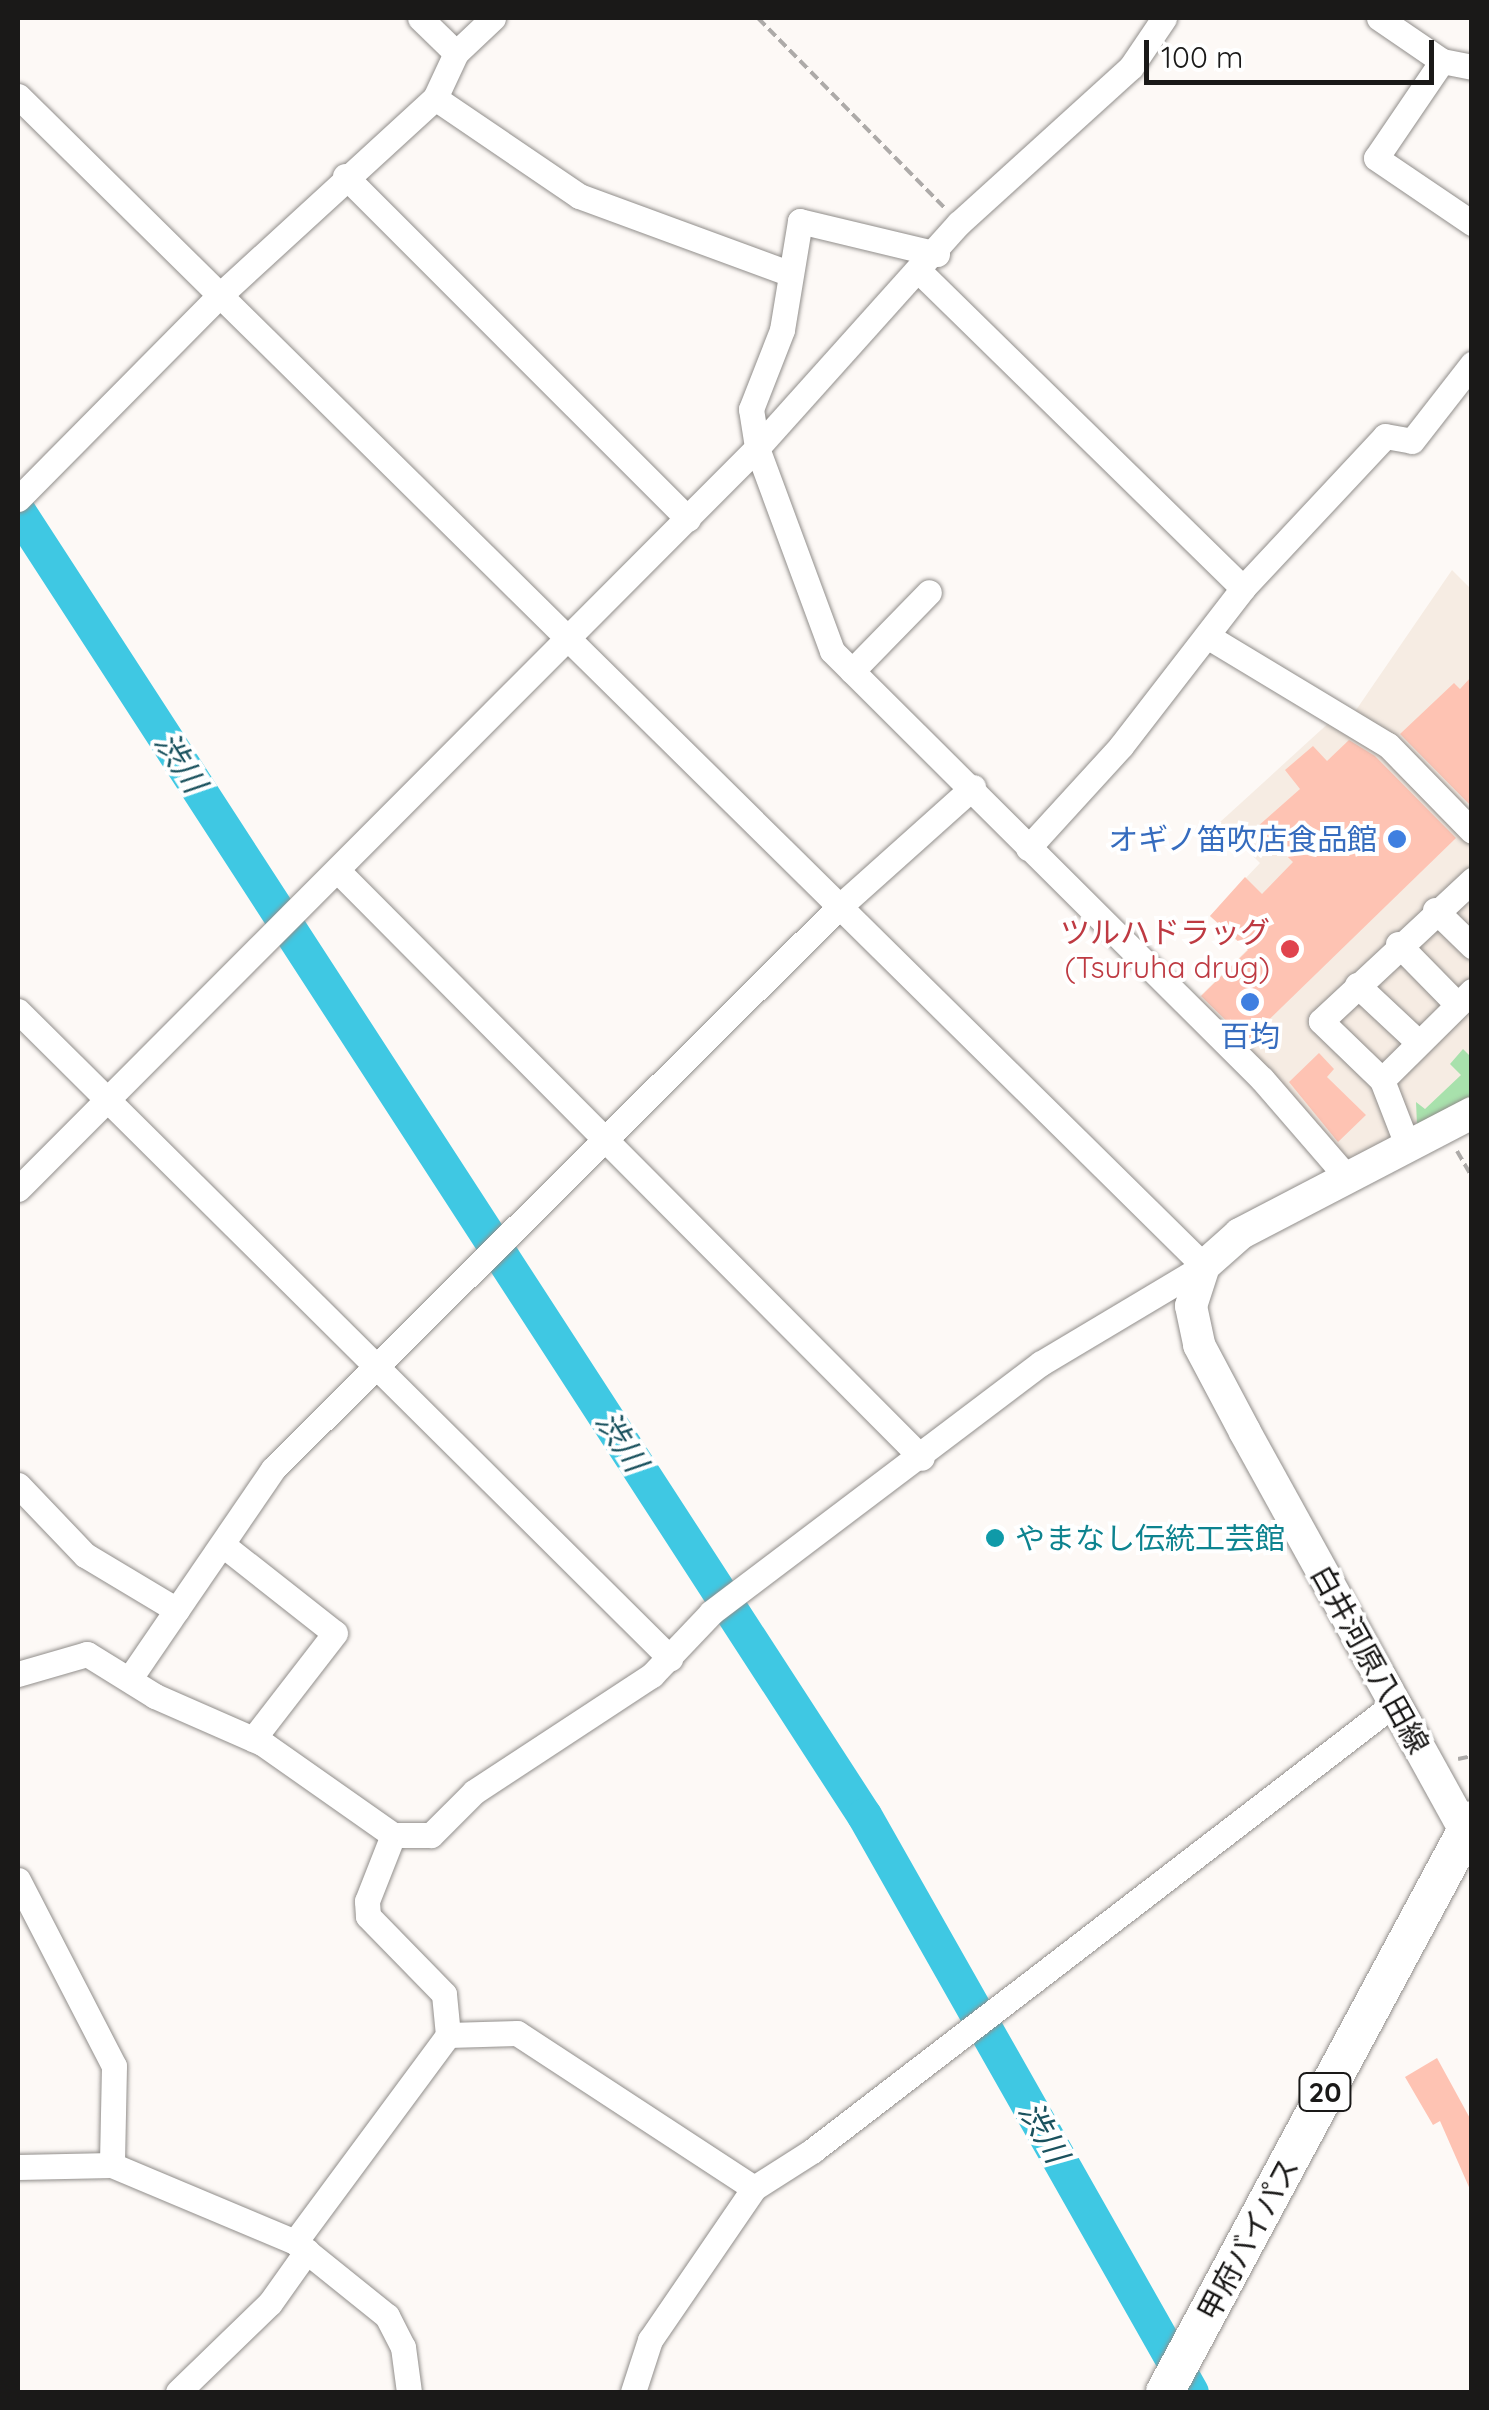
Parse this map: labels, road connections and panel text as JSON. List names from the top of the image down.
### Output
{
  "streets": {
    "highway": ["20", "甲府バイパス"],
    "main road": ["白井河原八田線"]
  },
  "crossings": [
    ["白井河原八田線", "甲府バイパス"]
  ],
  "water": ["渋川"],
  "places": [
    "オギノ笛吹店食品館",
    "ツルハドラッグ (Tsuruha drug)",
    "百均",
    "やまなし伝統工芸館"
  ],
  "scale_bar": "100 m"
}
